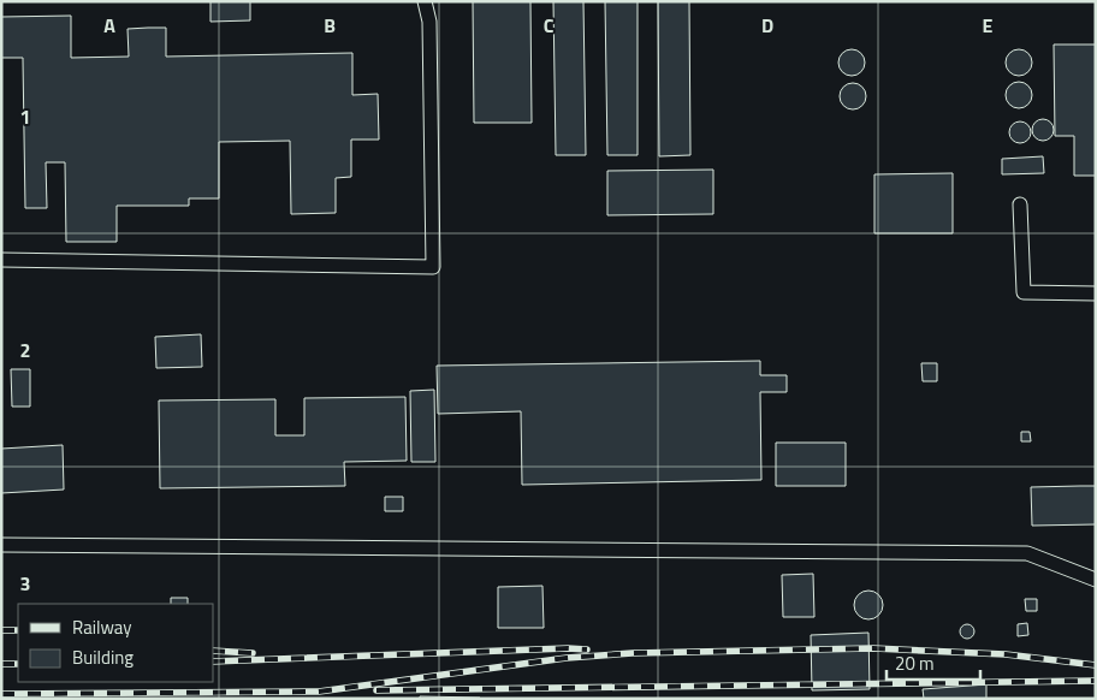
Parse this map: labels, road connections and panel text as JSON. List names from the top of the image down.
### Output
{
  "legend": ["Railway", "Building"],
  "scale_bar": "20 m",
  "grid": {
    "columns": [
      "A",
      "B",
      "C",
      "D",
      "E"
    ],
    "rows": ["1", "2", "3"]
  }
}
